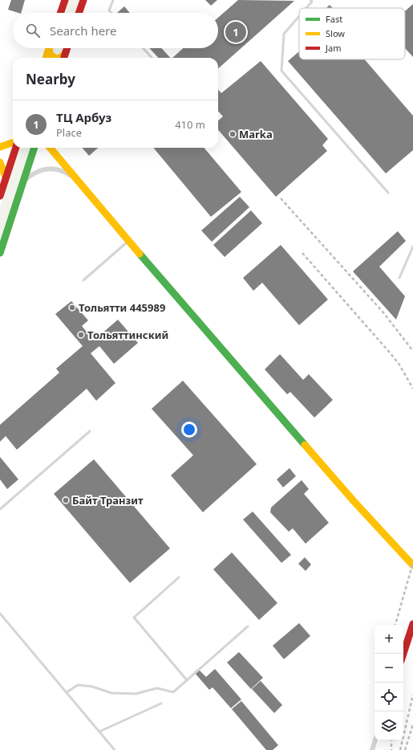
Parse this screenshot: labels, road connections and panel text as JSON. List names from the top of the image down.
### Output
{
  "places": [
    "Marka",
    "Тольятти 445989",
    "Тольяттинский",
    "Байт Транзит"
  ],
  "legend": ["Fast", "Slow", "Jam"],
  "page": {
    "search": "Search here",
    "pins": "1",
    "heading": "Nearby",
    "list": [
      {
        "mark": "1",
        "name": "ТЦ Арбуз",
        "note": "Place",
        "value": "410 m"
      }
    ],
    "map_buttons": ["+", "−"]
  }
}
